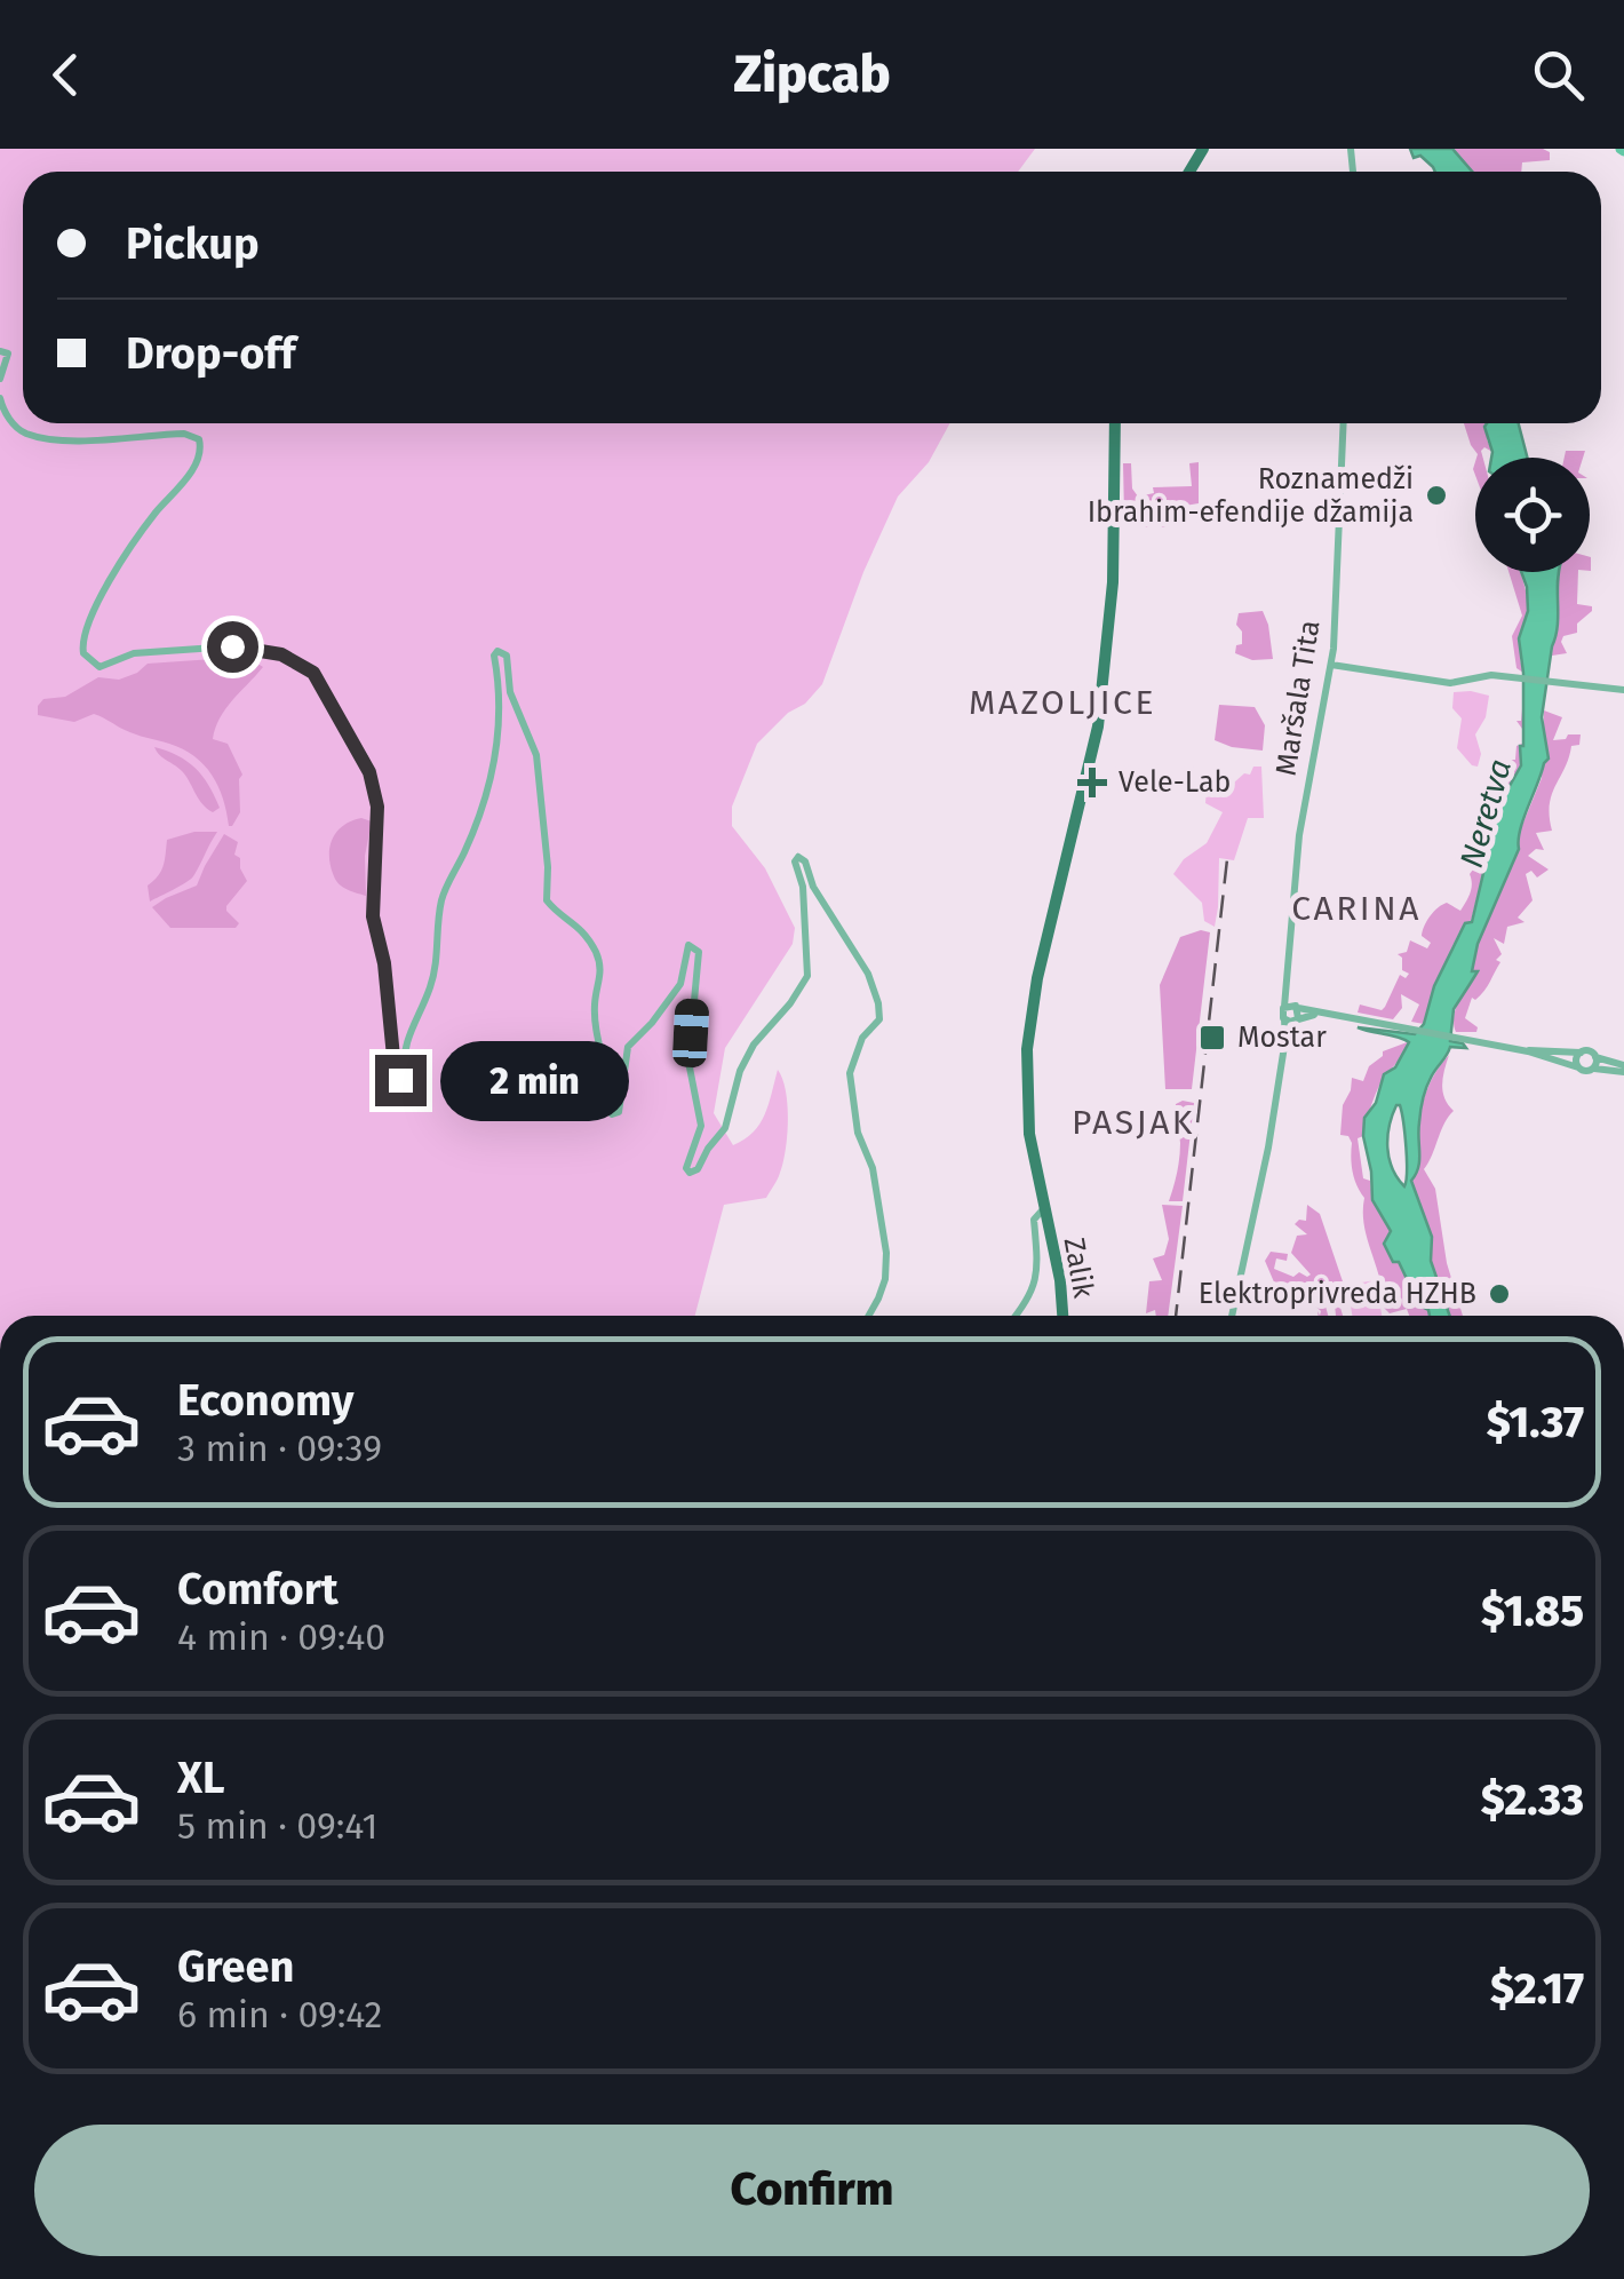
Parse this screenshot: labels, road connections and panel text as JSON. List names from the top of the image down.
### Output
{
  "streets": {
    "main road": ["Zalik"],
    "street": ["Maršala Tita"]
  },
  "districts": ["MAZOLJICE", "CARINA", "PASJAK"],
  "water": ["Neretva"],
  "places": {
    "other": ["Roznamedži Ibrahim-efendije džamija", "Elektroprivreda HZHB"],
    "health": ["Vele-Lab"],
    "transit": ["Mostar"]
  },
  "page": {
    "header": "Zipcab",
    "banner": ["Pickup", "Drop-off"],
    "bubble": "2 min",
    "list": [
      {
        "name": "Economy",
        "note": "3 min · 09:39",
        "value": "$1.37"
      },
      {
        "name": "Comfort",
        "note": "4 min · 09:40",
        "value": "$1.85"
      },
      {
        "name": "XL",
        "note": "5 min · 09:41",
        "value": "$2.33"
      },
      {
        "name": "Green",
        "note": "6 min · 09:42",
        "value": "$2.17"
      }
    ],
    "buttons": "Confirm"
  }
}
